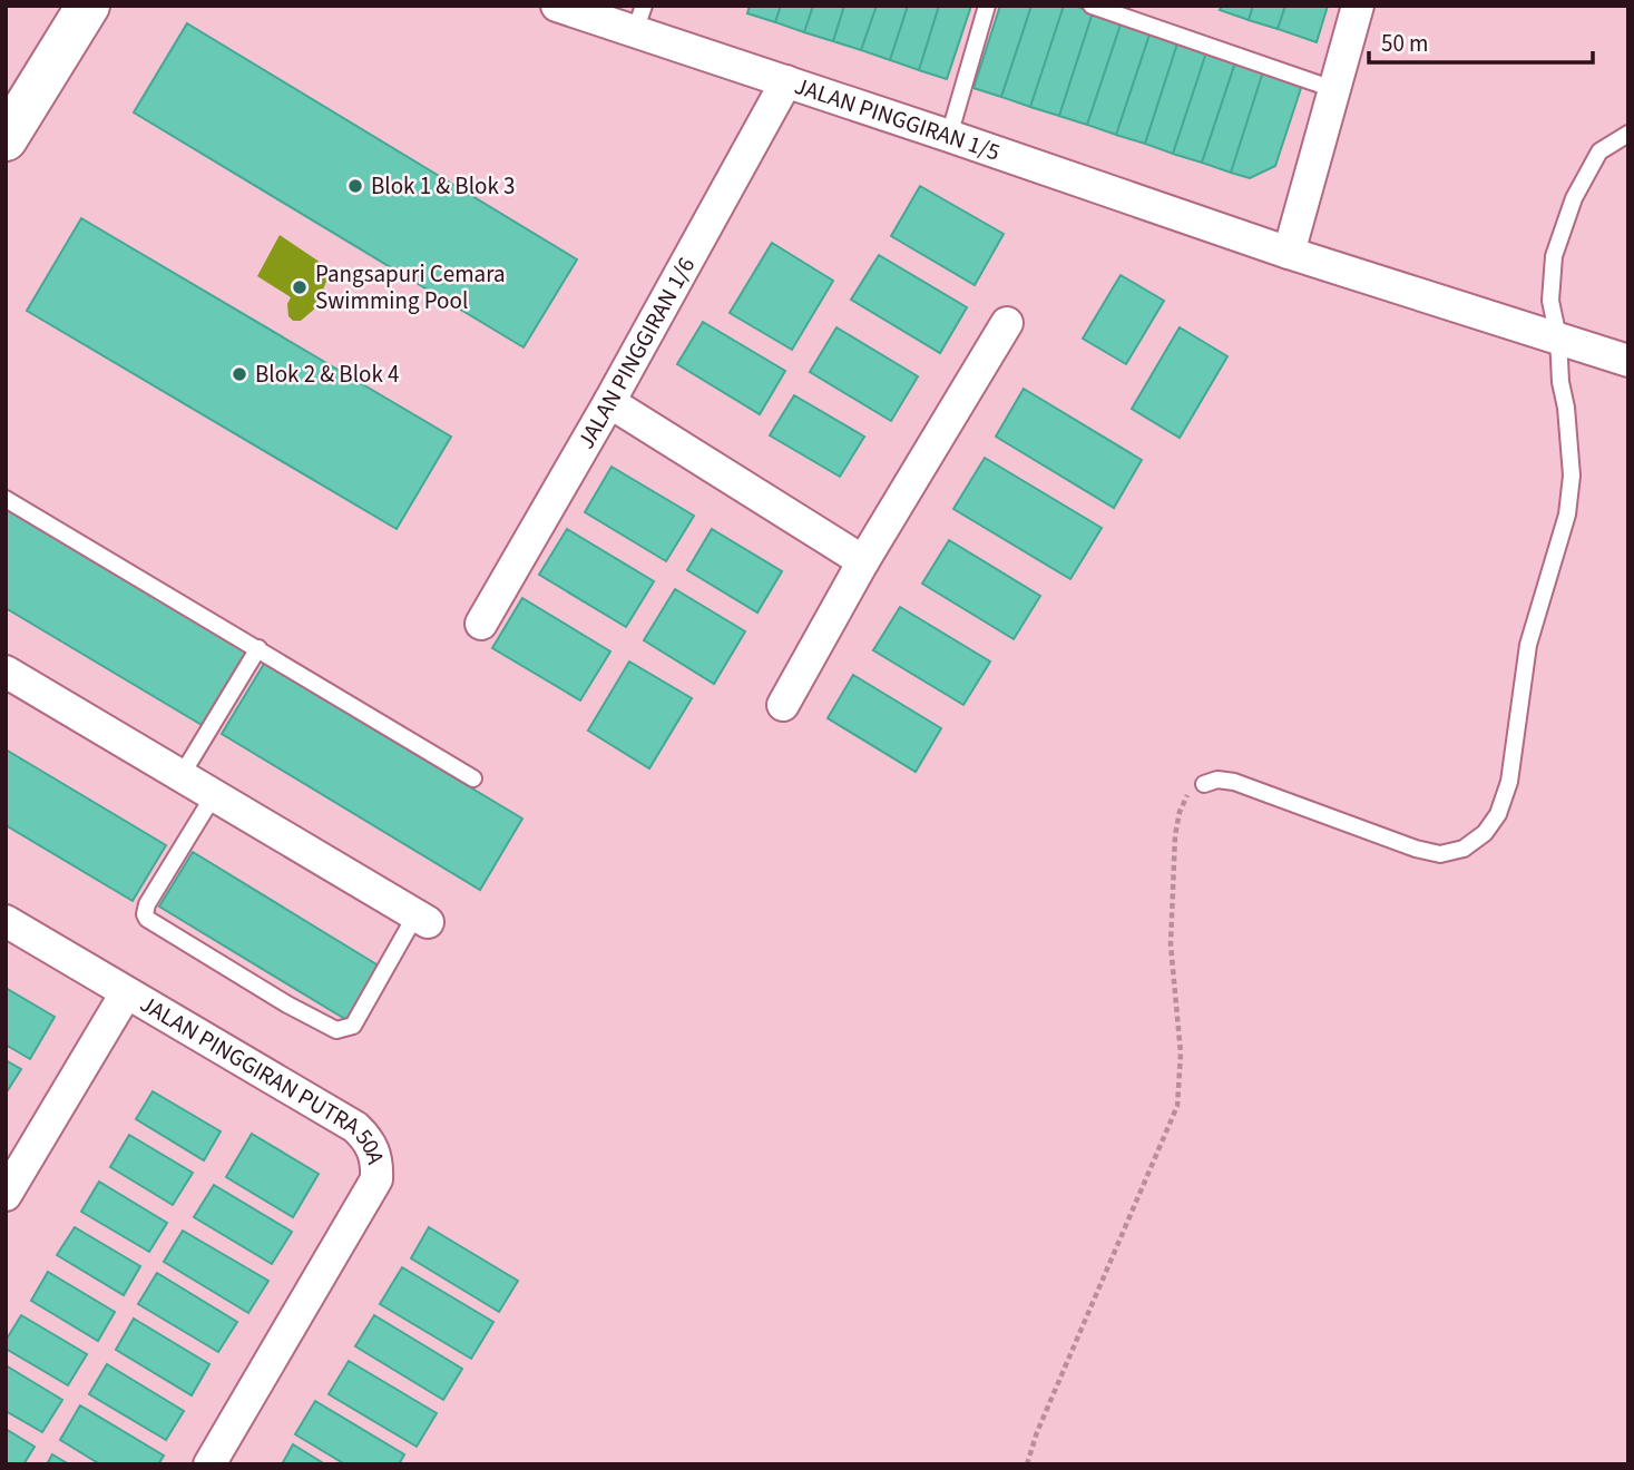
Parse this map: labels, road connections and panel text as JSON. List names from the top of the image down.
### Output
{
  "streets": {
    "street": ["JALAN PINGGIRAN 1/5", "JALAN PINGGIRAN 1/6", "JALAN PINGGIRAN PUTRA 50A"]
  },
  "crossings": [
    ["JALAN PINGGIRAN 1/5", "JALAN PINGGIRAN 1/6"]
  ],
  "places": ["Blok 1 & Blok 3", "Pangsapuri Cemara Swimming Pool", "Blok 2 & Blok 4"],
  "scale_bar": "50 m"
}
